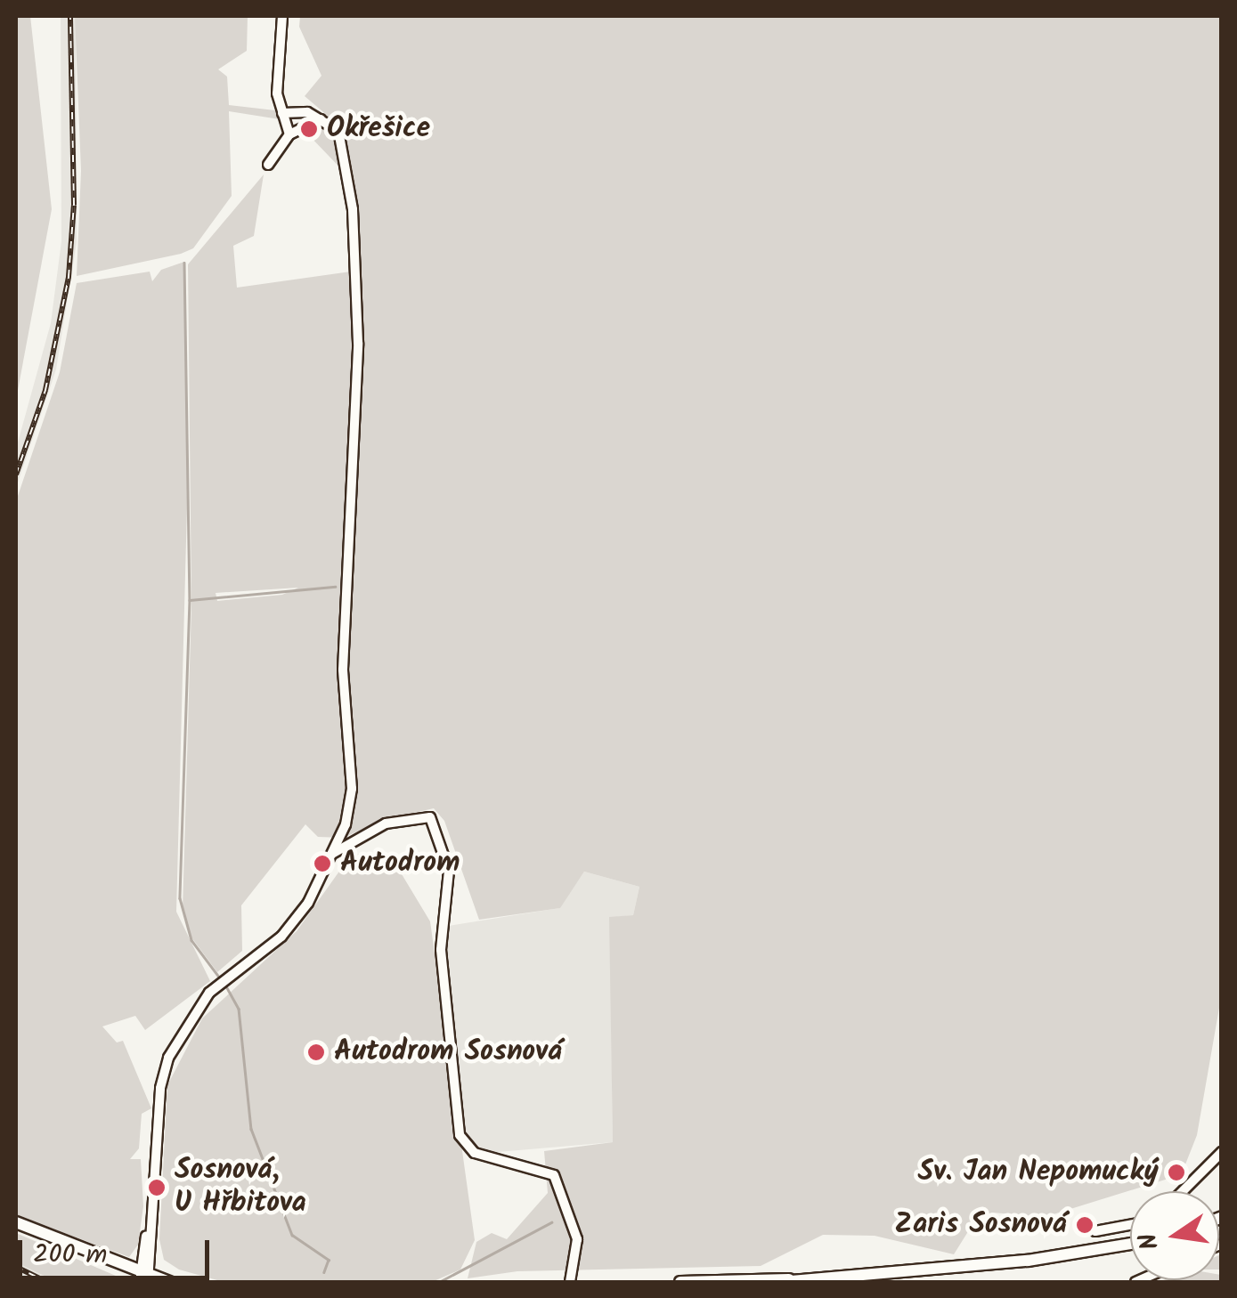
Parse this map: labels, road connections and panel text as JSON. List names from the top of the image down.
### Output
{
  "places": [
    "Okřešice",
    "Autodrom",
    "Autodrom Sosnová",
    "Sv. Jan Nepomucký",
    "Sosnová, U Hřbitova",
    "Zaris Sosnová"
  ],
  "scale_bar": "200 m",
  "north": "left"
}
